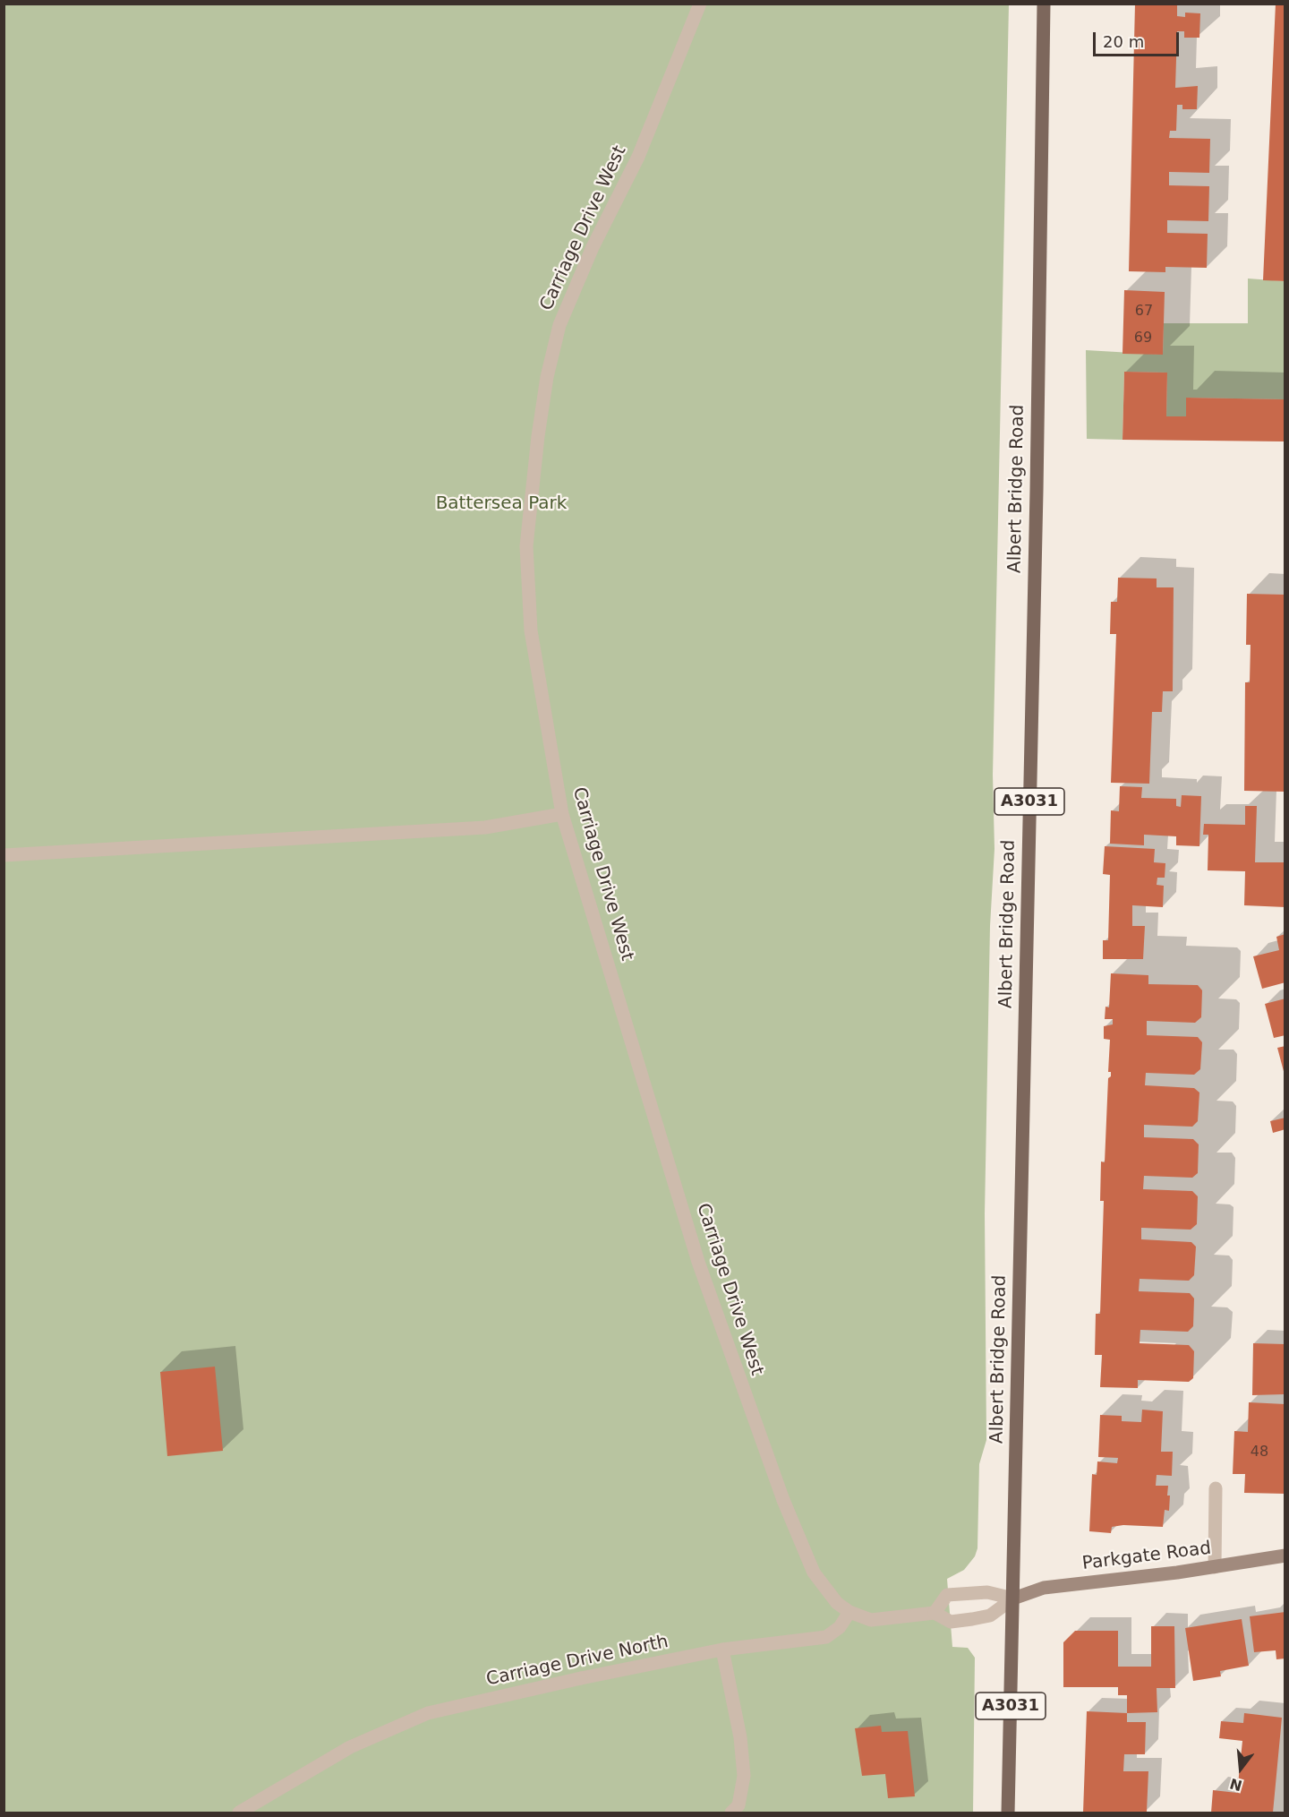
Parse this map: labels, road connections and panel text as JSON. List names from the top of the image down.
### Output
{
  "streets": {
    "main road": ["Albert Bridge Road", "A3031"],
    "street": ["Carriage Drive West", "Parkgate Road", "Carriage Drive North"]
  },
  "crossings": [
    ["Carriage Drive West", "Carriage Drive North"],
    ["Albert Bridge Road", "Parkgate Road"]
  ],
  "parks": ["Battersea Park"],
  "house_numbers": ["67", "69", "48"],
  "scale_bar": "20 m",
  "north": "bottom"
}
